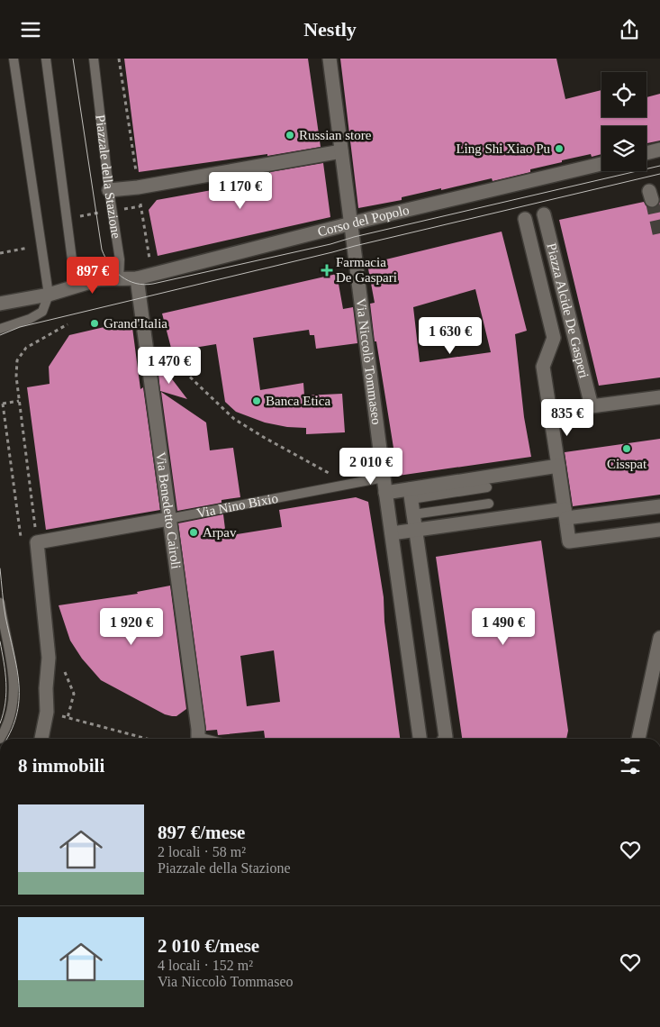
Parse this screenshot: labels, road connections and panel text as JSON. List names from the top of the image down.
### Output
{
  "streets": {
    "street": [
      "Corso del Popolo",
      "Piazza Alcide De Gasperi",
      "Via Niccolò Tommaseo",
      "Via Nino Bixio",
      "Via Benedetto Cairoli"
    ],
    "lane": ["Piazzale della Stazione"]
  },
  "crossings": [
    ["Piazzale della Stazione", "Corso del Popolo"],
    ["Corso del Popolo", "Via Niccolò Tommaseo"],
    ["Corso del Popolo", "Via Benedetto Cairoli"],
    ["Via Niccolò Tommaseo", "Via Nino Bixio"],
    ["Via Nino Bixio", "Via Benedetto Cairoli"]
  ],
  "places": {
    "other": [
      "Russian store",
      "Ling Shi Xiao Pu",
      "Grand'Italia",
      "Banca Etica",
      "Cisspat",
      "Arpav"
    ],
    "health": ["Farmacia De Gaspari"]
  },
  "page": {
    "header": "Nestly",
    "price": [
      "1 170 €",
      "897 €",
      "1 630 €",
      "1 470 €",
      "835 €",
      "2 010 €",
      "1 920 €",
      "1 490 €"
    ],
    "heading": "8 immobili",
    "list": [
      {
        "name": "897 €/mese",
        "note": "2 locali · 58 m² · Piazzale della Stazione"
      },
      {
        "name": "2 010 €/mese",
        "note": "4 locali · 152 m² · Via Niccolò Tommaseo"
      }
    ]
  }
}
